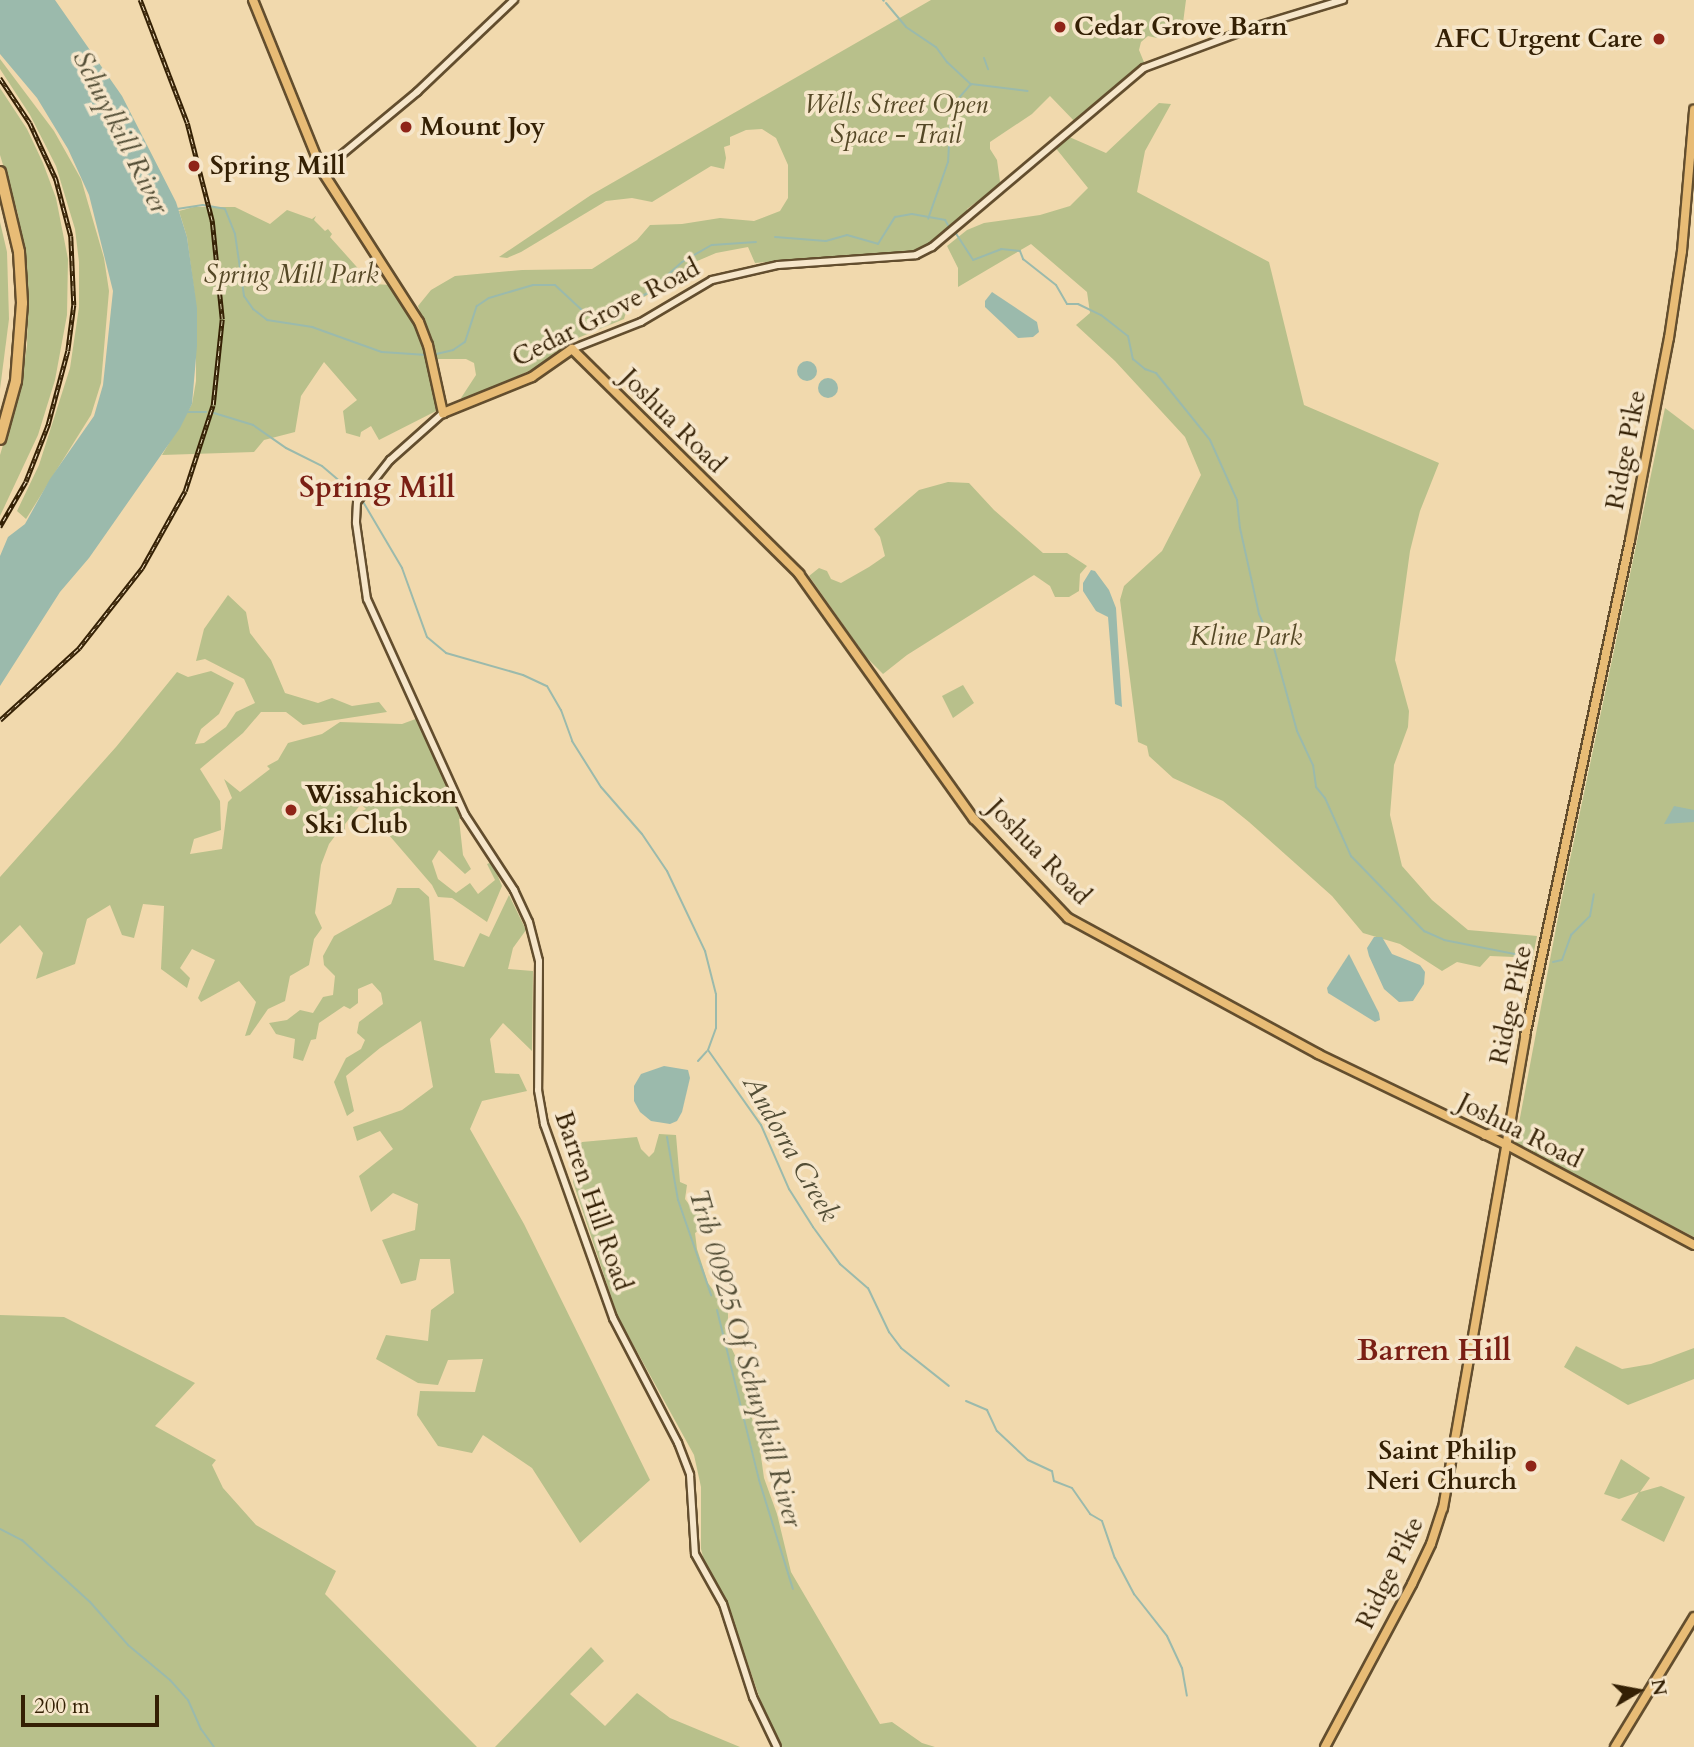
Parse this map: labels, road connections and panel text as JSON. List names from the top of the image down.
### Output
{
  "streets": {
    "main road": ["Cedar Grove Road", "Joshua Road", "Ridge Pike"],
    "street": ["Barren Hill Road"]
  },
  "crossings": [
    ["Cedar Grove Road", "Joshua Road"],
    ["Cedar Grove Road", "Barren Hill Road"],
    ["Joshua Road", "Ridge Pike"]
  ],
  "districts": ["Spring Mill", "Barren Hill"],
  "water": ["Schuylkill River", "Andorra Creek", "Trib 00925 Of Schuylkill River"],
  "parks": ["Wells Street Open Space - Trail", "Spring Mill Park", "Kline Park"],
  "places": [
    "Cedar Grove Barn",
    "AFC Urgent Care",
    "Mount Joy",
    "Spring Mill",
    "Wissahickon Ski Club",
    "Saint Philip Neri Church"
  ],
  "scale_bar": "200 m",
  "north": "right"
}
